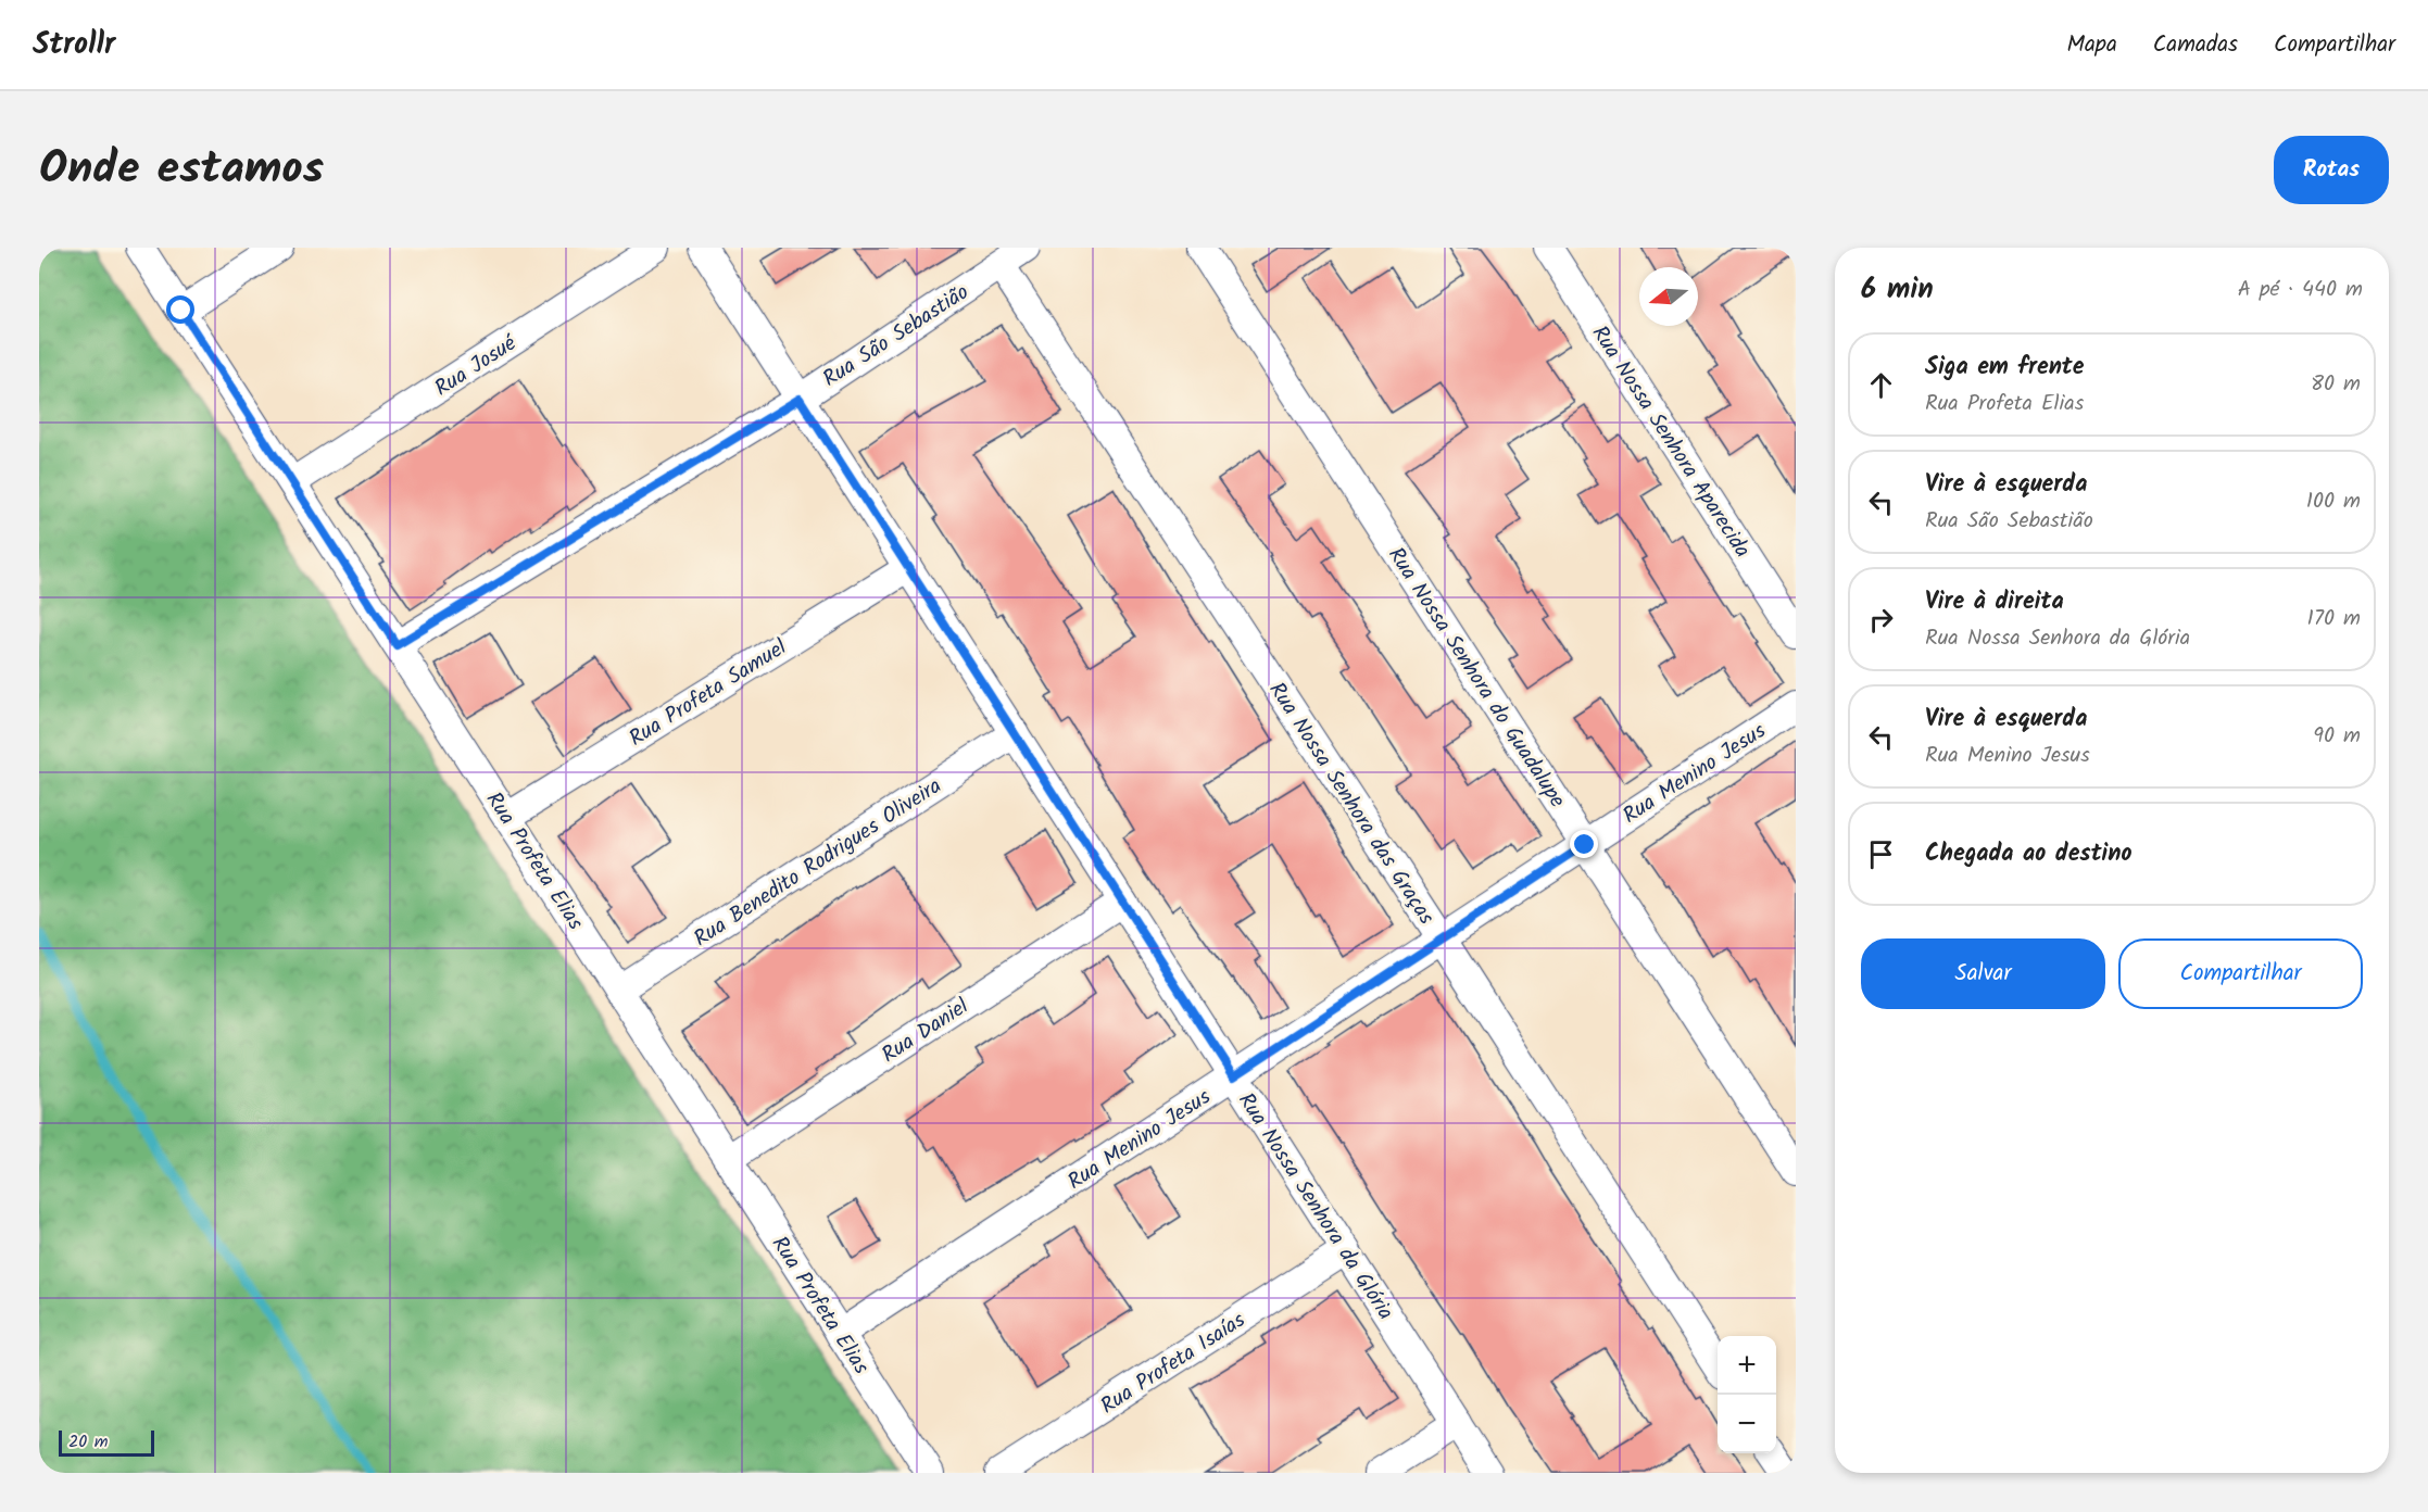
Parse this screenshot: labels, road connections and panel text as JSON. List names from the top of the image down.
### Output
{
  "streets": {
    "street": [
      "Rua São Sebastião",
      "Rua Josué",
      "Rua Nossa Senhora Aparecida",
      "Rua Nossa Senhora do Guadalupe",
      "Rua Profeta Samuel",
      "Rua Menino Jesus",
      "Rua Nossa Senhora das Graças",
      "Rua Profeta Elias",
      "Rua Benedito Rodrigues Oliveira",
      "Rua Daniel",
      "Rua Nossa Senhora da Glória",
      "Rua Profeta Isaías"
    ]
  },
  "crossings": [
    ["Rua São Sebastião", "Rua Nossa Senhora das Graças"],
    ["Rua São Sebastião", "Rua Profeta Elias"],
    ["Rua São Sebastião", "Rua Nossa Senhora da Glória"],
    ["Rua Josué", "Rua Profeta Elias"],
    ["Rua Nossa Senhora do Guadalupe", "Rua Menino Jesus"],
    ["Rua Profeta Samuel", "Rua Profeta Elias"],
    ["Rua Profeta Samuel", "Rua Nossa Senhora da Glória"],
    ["Rua Menino Jesus", "Rua Nossa Senhora das Graças"],
    ["Rua Menino Jesus", "Rua Profeta Elias"],
    ["Rua Menino Jesus", "Rua Nossa Senhora da Glória"],
    ["Rua Profeta Elias", "Rua Benedito Rodrigues Oliveira"],
    ["Rua Profeta Elias", "Rua Daniel"],
    ["Rua Benedito Rodrigues Oliveira", "Rua Nossa Senhora da Glória"],
    ["Rua Daniel", "Rua Nossa Senhora da Glória"],
    ["Rua Nossa Senhora da Glória", "Rua Profeta Isaías"]
  ],
  "scale_bar": "20 m",
  "north": "left",
  "page": {
    "header": "Strollr",
    "nav": ["Mapa", "Camadas", "Compartilhar"],
    "title": "Onde estamos",
    "buttons": [
      "Rotas",
      ["Salvar", "Compartilhar"]
    ],
    "heading": ["6 min", "A pé · 440 m"],
    "list": [
      ["Siga em frente", "Rua Profeta Elias", "80 m"],
      ["Vire à esquerda", "Rua São Sebastião", "100 m"],
      ["Vire à direita", "Rua Nossa Senhora da Glória", "170 m"],
      ["Vire à esquerda", "Rua Menino Jesus", "90 m"],
      "Chegada ao destino"
    ],
    "map_buttons": ["+", "−"],
    "scale": "20 m"
  }
}
